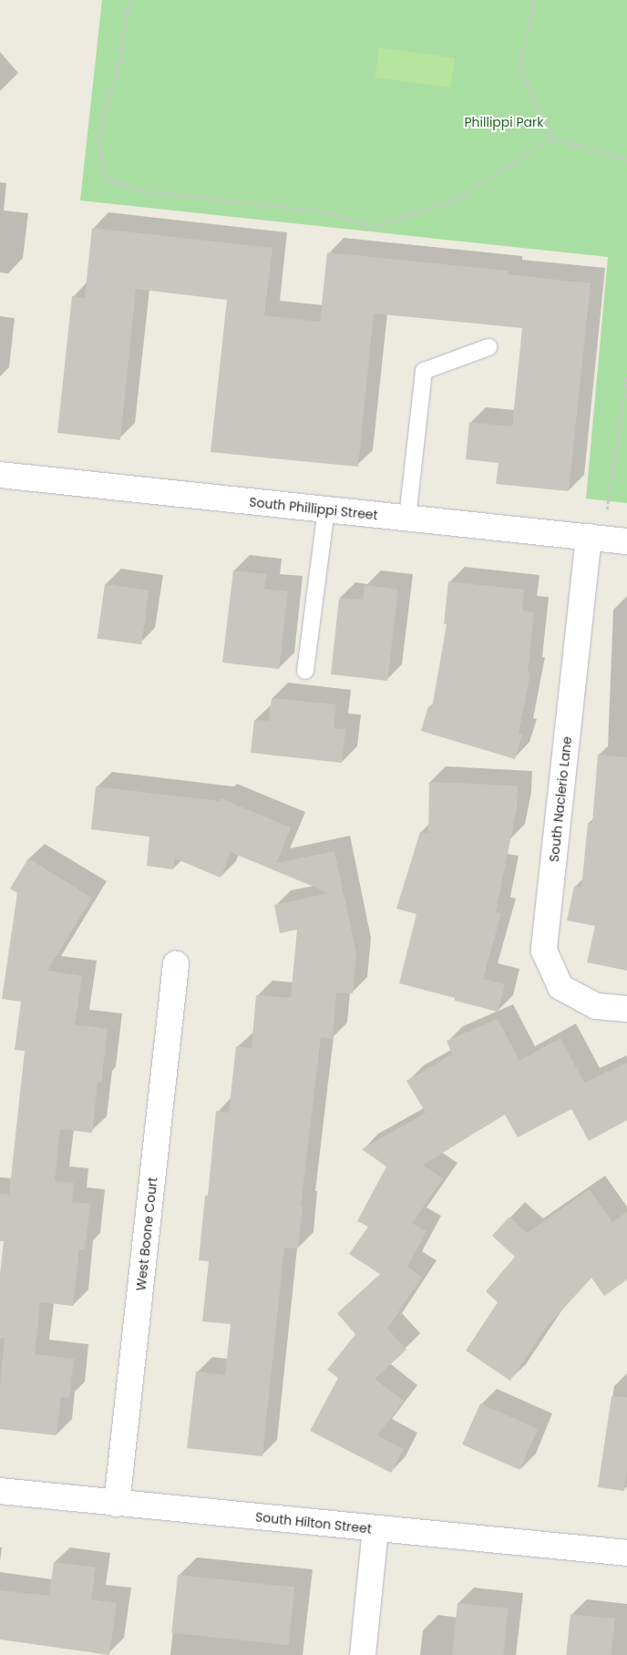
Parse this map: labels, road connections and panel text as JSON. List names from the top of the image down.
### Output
{
  "streets": {
    "street": [
      "South Phillippi Street",
      "South Naclerio Lane",
      "West Boone Court",
      "South Hilton Street"
    ]
  },
  "crossings": [
    ["South Phillippi Street", "South Naclerio Lane"],
    ["West Boone Court", "South Hilton Street"]
  ],
  "parks": ["Phillippi Park"]
}
